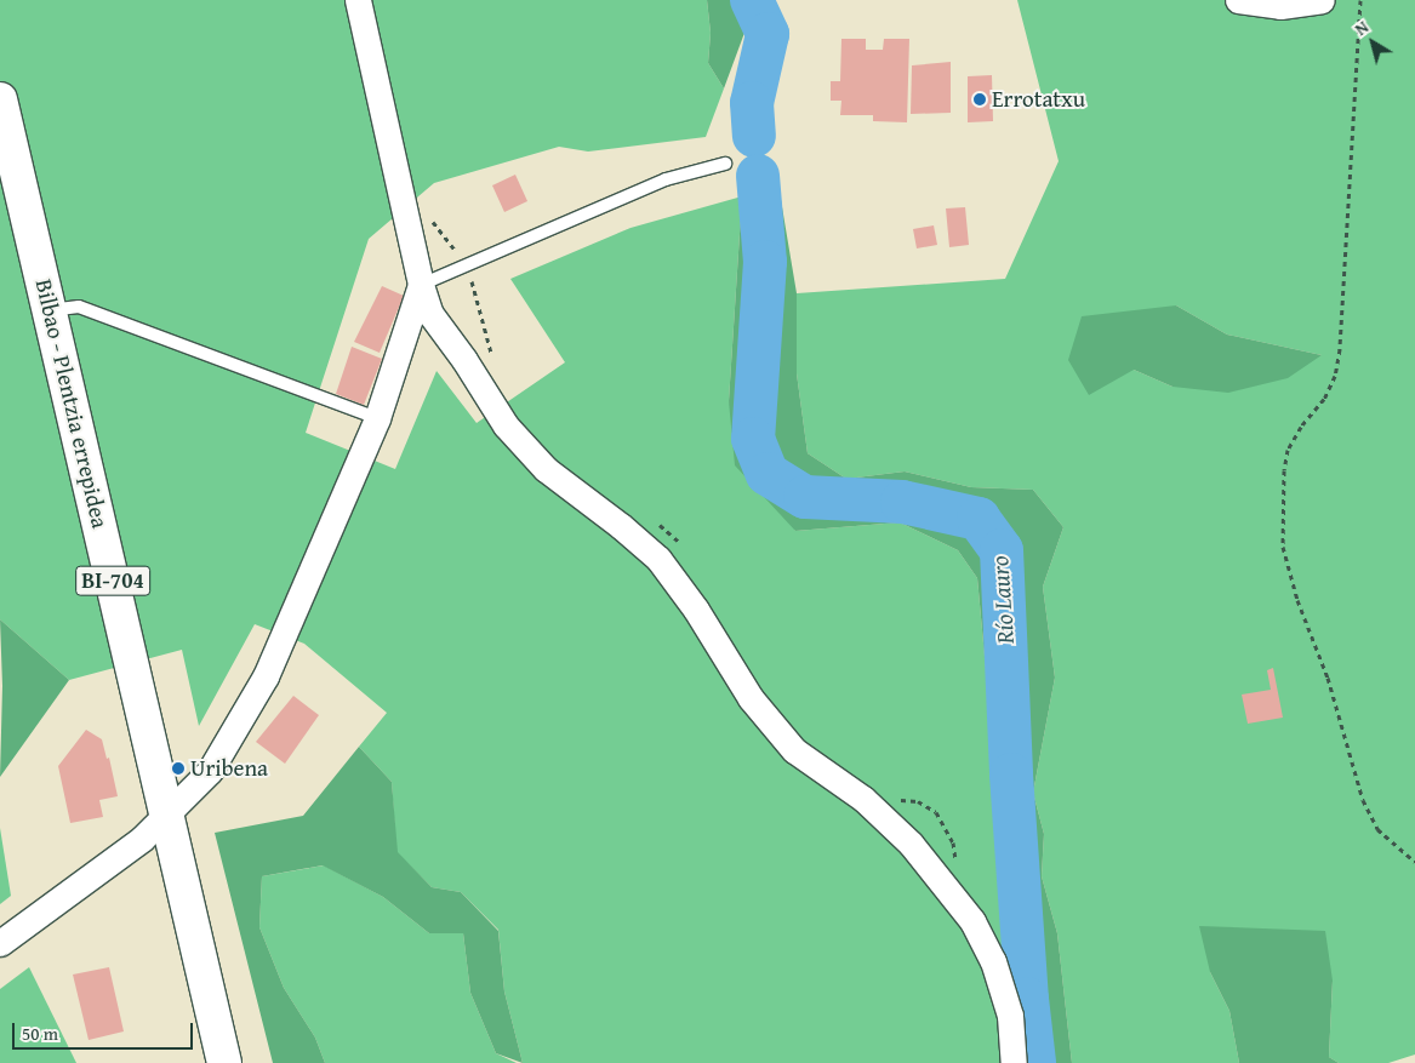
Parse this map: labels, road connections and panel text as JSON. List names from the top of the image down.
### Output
{
  "streets": {
    "main road": ["Bilbao - Plentzia errepidea", "BI-704"]
  },
  "water": ["Río Lauro"],
  "places": ["Errotatxu", "Uribena"],
  "scale_bar": "50 m",
  "north": "top left"
}
